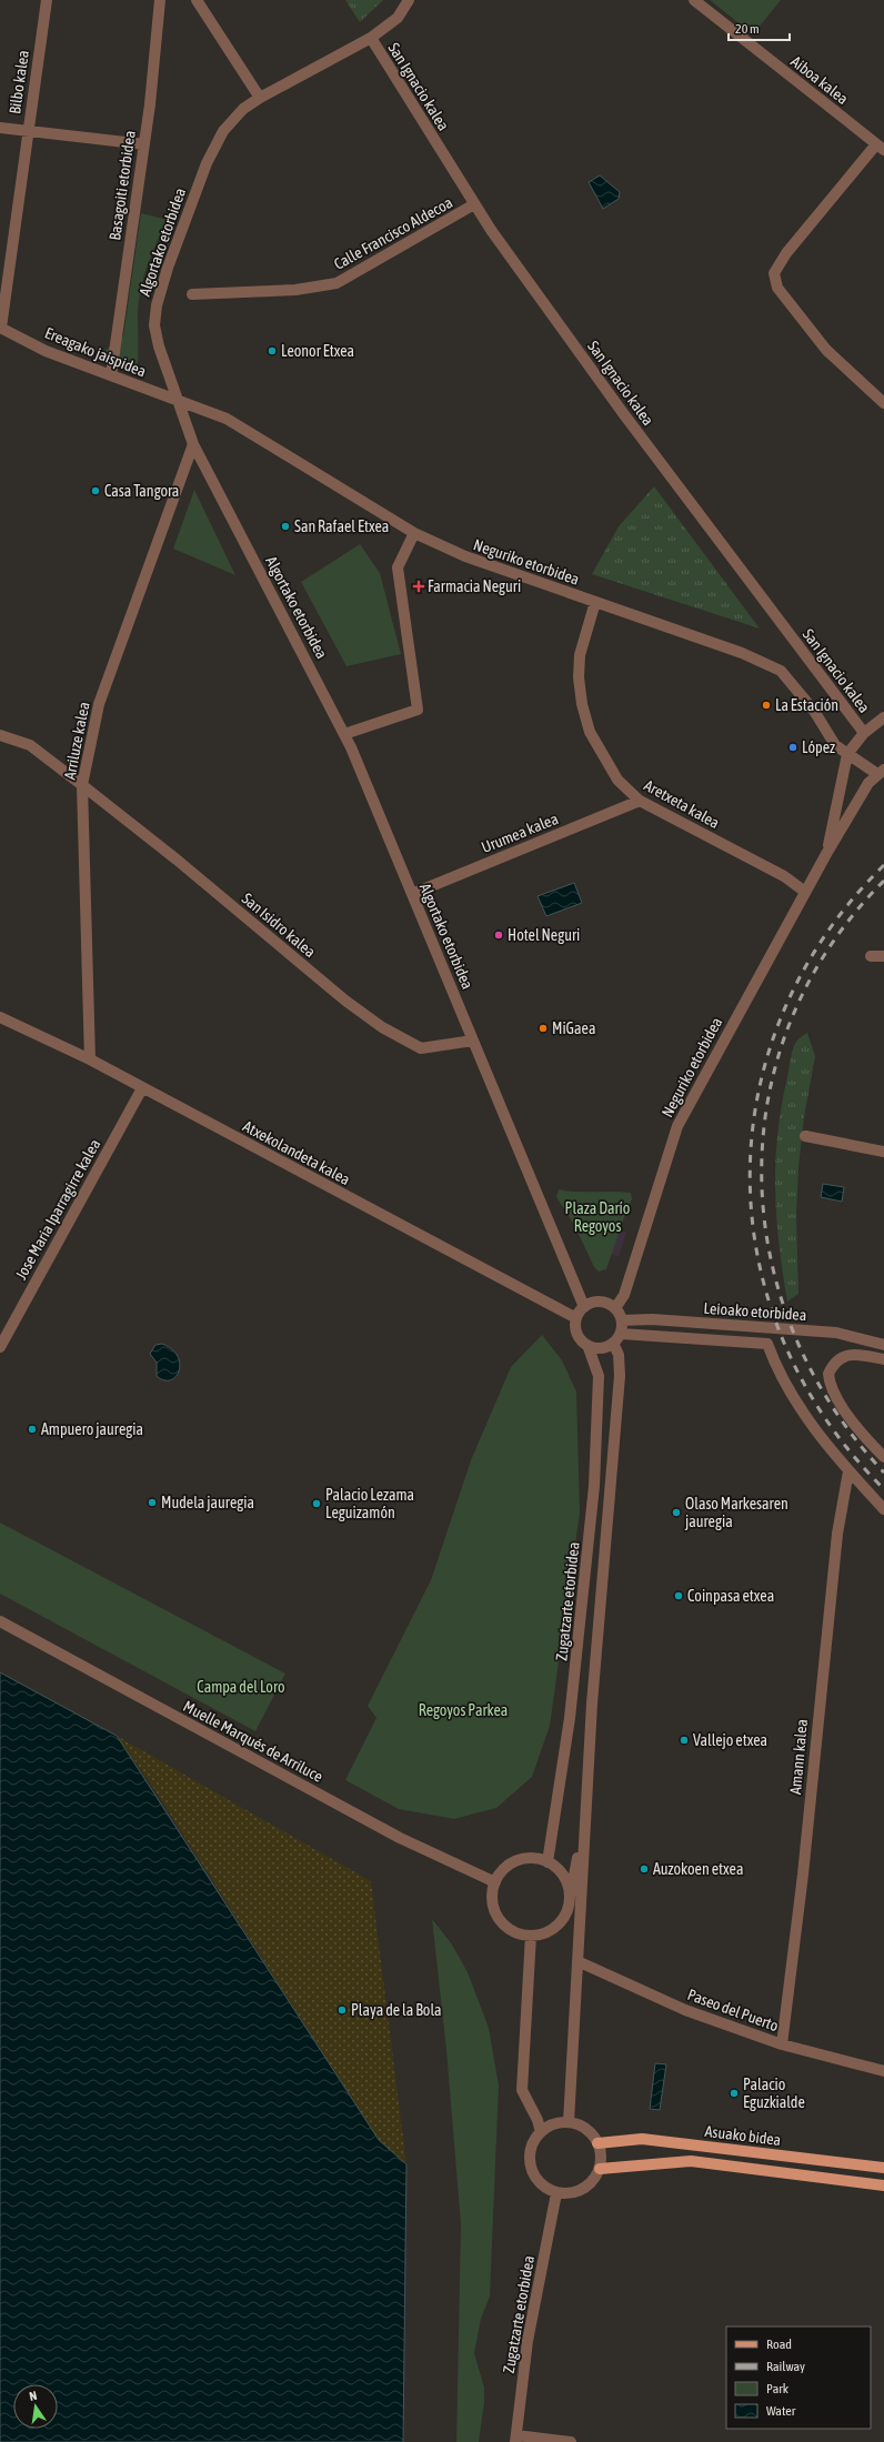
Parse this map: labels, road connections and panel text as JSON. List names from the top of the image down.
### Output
{
  "streets": {
    "main road": ["Asuako bidea"],
    "street": [
      "Aiboa kalea",
      "Bilbo kalea",
      "San Ignacio kalea",
      "Basagoiti etorbidea",
      "Calle Francisco Aldecoa",
      "Algortako etorbidea",
      "Ereagako jaispidea",
      "Neguriko etorbidea",
      "Arriluze kalea",
      "Aretxeta kalea",
      "Urumea kalea",
      "San Isidro kalea",
      "Atxekolandeta kalea",
      "Jose Maria Iparragirre kalea",
      "Leioako etorbidea",
      "Zugatzarte etorbidea",
      "Muelle Marqués de Arriluce",
      "Amann kalea",
      "Paseo del Puerto"
    ]
  },
  "crossings": [
    ["Bilbo kalea", "Ereagako jaispidea"],
    ["San Ignacio kalea", "Calle Francisco Aldecoa"],
    ["San Ignacio kalea", "Algortako etorbidea"],
    ["San Ignacio kalea", "Neguriko etorbidea"],
    ["Basagoiti etorbidea", "Ereagako jaispidea"],
    ["Algortako etorbidea", "Ereagako jaispidea"],
    ["Algortako etorbidea", "Neguriko etorbidea"],
    ["Algortako etorbidea", "Arriluze kalea"],
    ["Algortako etorbidea", "Urumea kalea"],
    ["Algortako etorbidea", "San Isidro kalea"],
    ["Algortako etorbidea", "Atxekolandeta kalea"],
    ["Algortako etorbidea", "Leioako etorbidea"],
    ["Algortako etorbidea", "Zugatzarte etorbidea"],
    ["Ereagako jaispidea", "Neguriko etorbidea"],
    ["Neguriko etorbidea", "Aretxeta kalea"],
    ["Neguriko etorbidea", "Atxekolandeta kalea"],
    ["Neguriko etorbidea", "Leioako etorbidea"],
    ["Neguriko etorbidea", "Zugatzarte etorbidea"],
    ["Arriluze kalea", "San Isidro kalea"],
    ["Arriluze kalea", "Atxekolandeta kalea"],
    ["Aretxeta kalea", "Urumea kalea"],
    ["Atxekolandeta kalea", "Jose Maria Iparragirre kalea"],
    ["Atxekolandeta kalea", "Leioako etorbidea"],
    ["Atxekolandeta kalea", "Zugatzarte etorbidea"],
    ["Leioako etorbidea", "Zugatzarte etorbidea"],
    ["Zugatzarte etorbidea", "Muelle Marqués de Arriluce"],
    ["Zugatzarte etorbidea", "Paseo del Puerto"],
    ["Zugatzarte etorbidea", "Asuako bidea"],
    ["Amann kalea", "Paseo del Puerto"]
  ],
  "parks": ["Plaza Darío Regoyos", "Campa del Loro", "Regoyos Parkea"],
  "places": {
    "other": [
      "Leonor Etxea",
      "Casa Tangora",
      "San Rafael Etxea",
      "La Estación",
      "López",
      "Hotel Neguri",
      "MiGaea",
      "Ampuero jauregia",
      "Mudela jauregia",
      "Palacio Lezama Leguizamón",
      "Olaso Markesaren jauregia",
      "Coinpasa etxea",
      "Vallejo etxea",
      "Auzokoen etxea",
      "Playa de la Bola",
      "Palacio Eguzkialde"
    ],
    "health": ["Farmacia Neguri"]
  },
  "legend": [
    "Road",
    "Railway",
    "Park",
    "Water"
  ],
  "scale_bar": "20 m",
  "north": "top"
}
